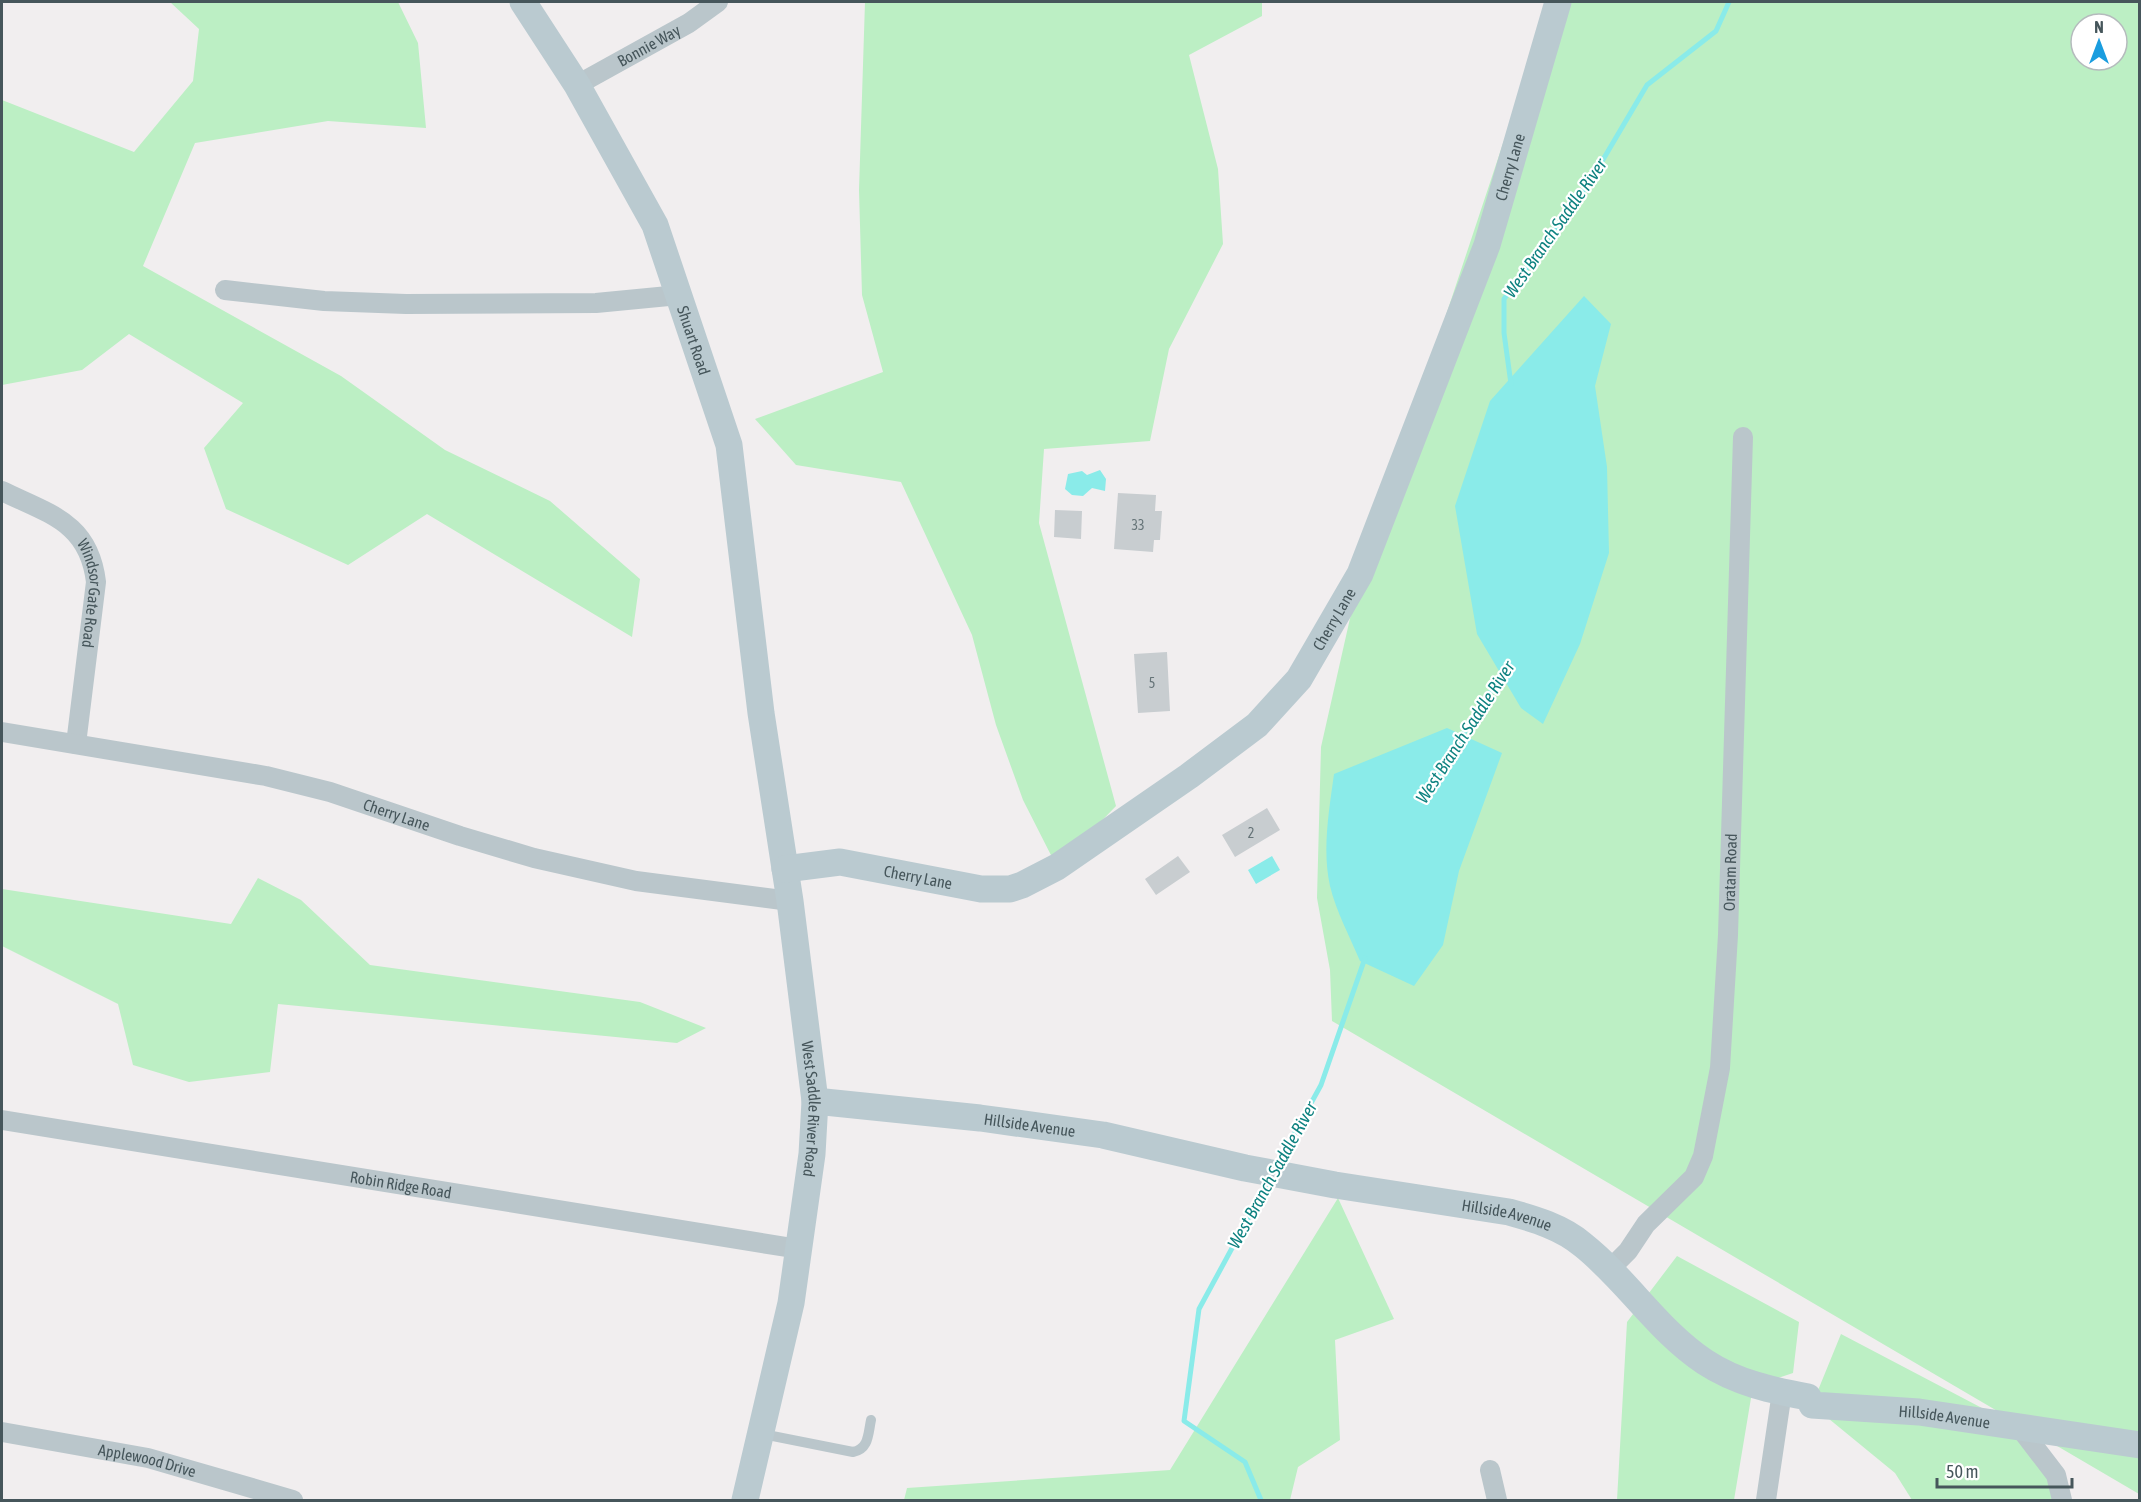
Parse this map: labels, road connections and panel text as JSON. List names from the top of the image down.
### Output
{
  "streets": {
    "street": [
      "Bonnie Way",
      "Cherry Lane",
      "Shuart Road",
      "Windsor Gate Road",
      "Oratam Road",
      "West Saddle River Road",
      "Hillside Avenue",
      "Robin Ridge Road",
      "Applewood Drive"
    ]
  },
  "crossings": [
    ["Bonnie Way", "Shuart Road"],
    ["Cherry Lane", "Windsor Gate Road"],
    ["Cherry Lane", "West Saddle River Road"],
    ["Shuart Road", "West Saddle River Road"],
    ["Oratam Road", "Hillside Avenue"],
    ["West Saddle River Road", "Hillside Avenue"],
    ["West Saddle River Road", "Robin Ridge Road"]
  ],
  "water": ["West Branch Saddle River"],
  "house_numbers": ["33", "5", "2"],
  "scale_bar": "50 m",
  "north": "top"
}
